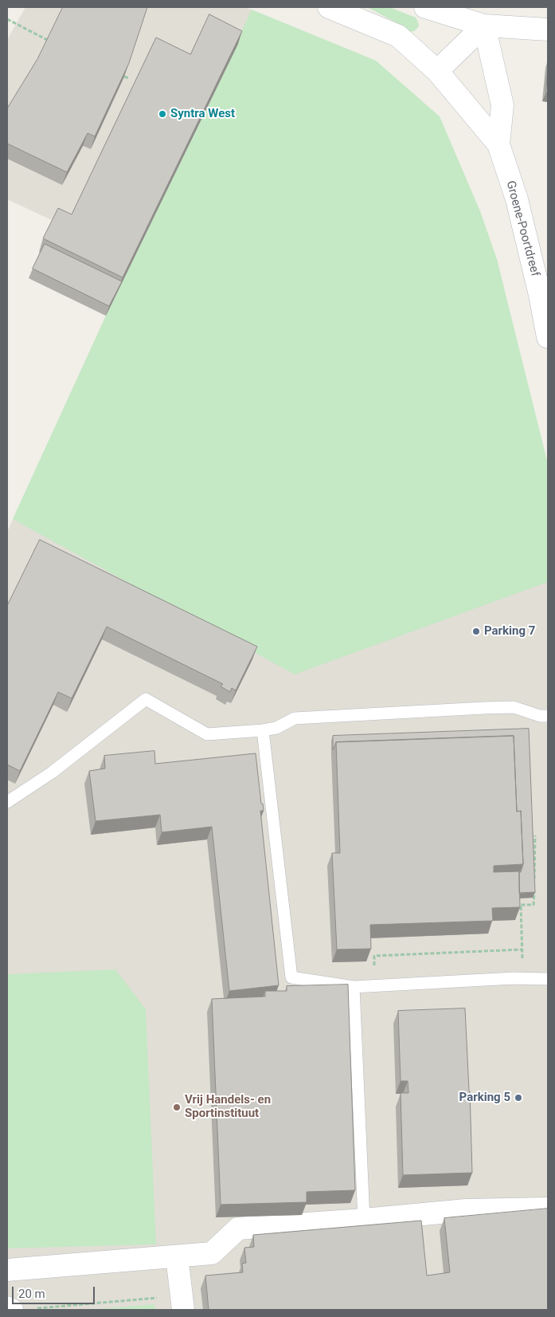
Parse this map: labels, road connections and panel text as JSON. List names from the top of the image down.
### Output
{
  "streets": {
    "street": ["Groene-Poortdreef"]
  },
  "places": [
    "Syntra West",
    "Parking 7",
    "Parking 5",
    "Vrij Handels- en Sportinstituut"
  ],
  "scale_bar": "20 m"
}
